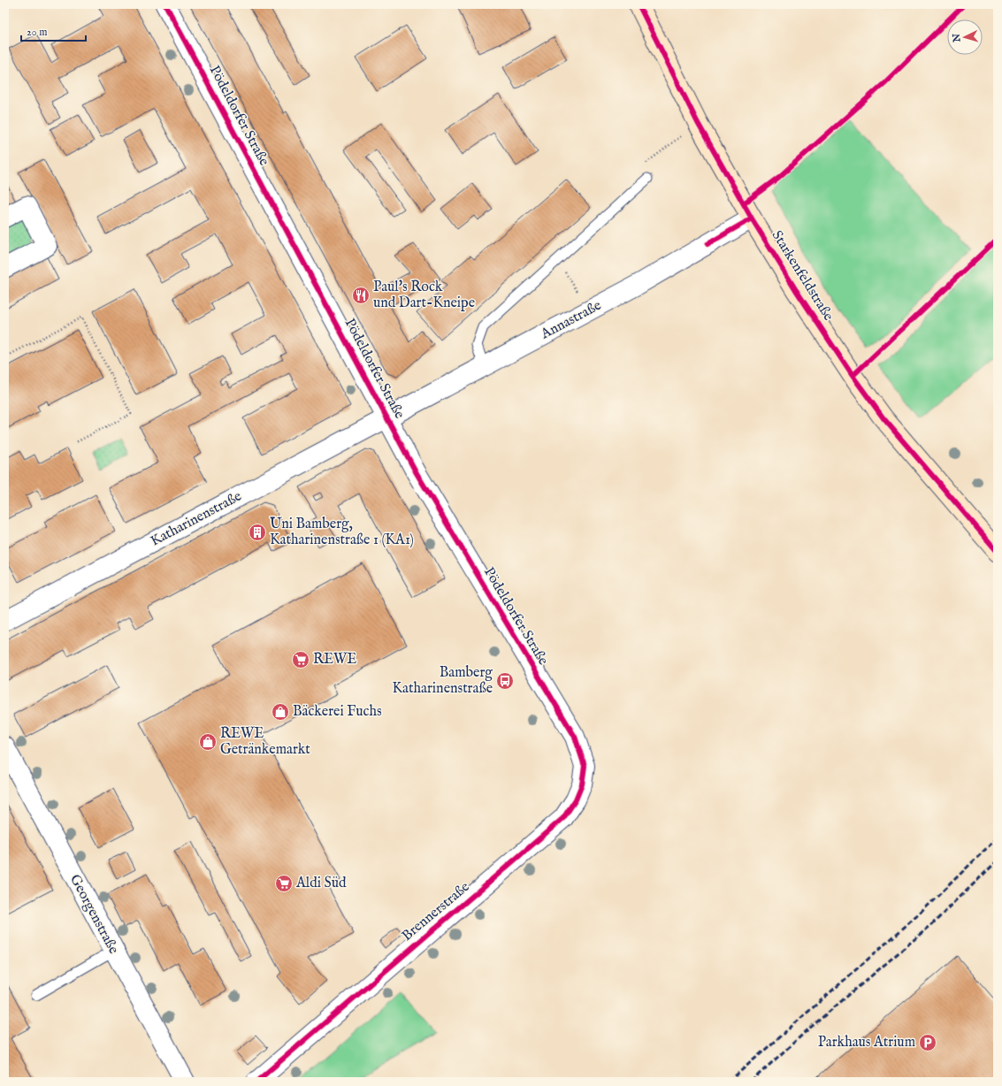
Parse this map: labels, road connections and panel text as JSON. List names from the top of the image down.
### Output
{
  "streets": {
    "street": [
      "Pödeldorfer Straße",
      "Starkenfeldstraße",
      "Annastraße",
      "Katharinenstraße",
      "Brennerstraße",
      "Georgenstraße"
    ]
  },
  "crossings": [
    ["Pödeldorfer Straße", "Annastraße"],
    ["Pödeldorfer Straße", "Katharinenstraße"],
    ["Pödeldorfer Straße", "Brennerstraße"],
    ["Starkenfeldstraße", "Annastraße"],
    ["Annastraße", "Katharinenstraße"]
  ],
  "places": {
    "restaurant": ["Paul's Rock und Dart-Kneipe"],
    "building": ["Uni Bamberg, Katharinenstraße 1 (KA1)"],
    "supermarket": ["REWE", "Aldi Süd"],
    "bus stop": ["Bamberg Katharinenstraße"],
    "shop": ["Bäckerei Fuchs", "REWE Getränkemarkt"],
    "parking": ["Parkhaus Atrium"]
  },
  "scale_bar": "20 m",
  "north": "left"
}
